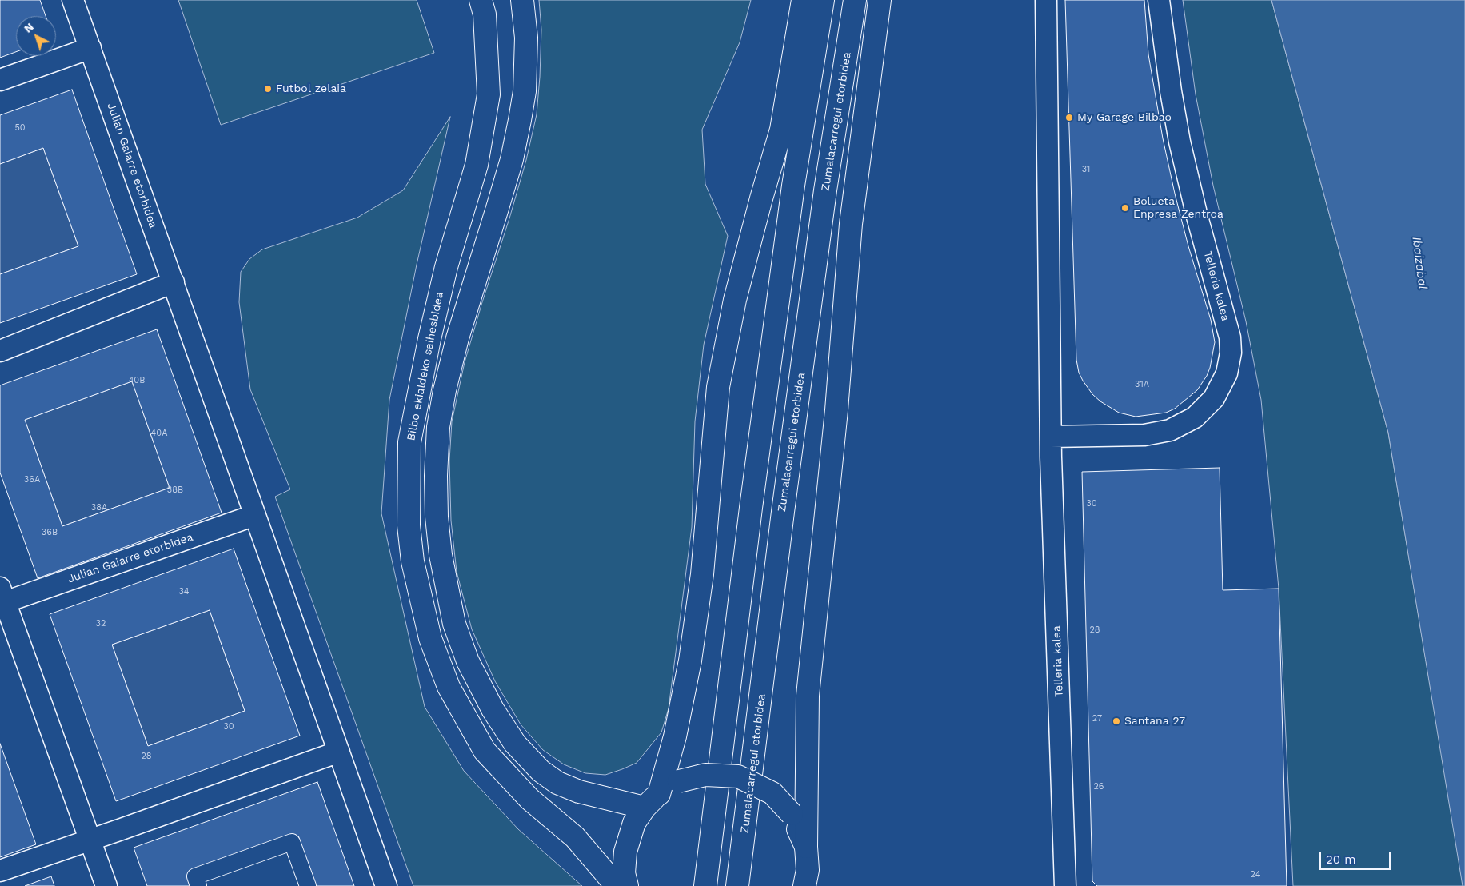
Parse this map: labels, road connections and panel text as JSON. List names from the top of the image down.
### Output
{
  "streets": {
    "main road": ["Zumalacarregui etorbidea", "Bilbo ekialdeko saihesbidea"],
    "street": ["Julian Gaiarre etorbidea", "Telleria kalea"]
  },
  "water": ["Ibaizabal"],
  "places": [
    "Futbol zelaia",
    "My Garage Bilbao",
    "Bolueta Enpresa Zentroa",
    "Santana 27"
  ],
  "house_numbers": [
    "50",
    "31",
    "40B",
    "31A",
    "40A",
    "36A",
    "38B",
    "30",
    "38A",
    "36B",
    "34",
    "32",
    "28",
    "27",
    "30",
    "28",
    "26",
    "24"
  ],
  "scale_bar": "20 m",
  "north": "top left"
}
